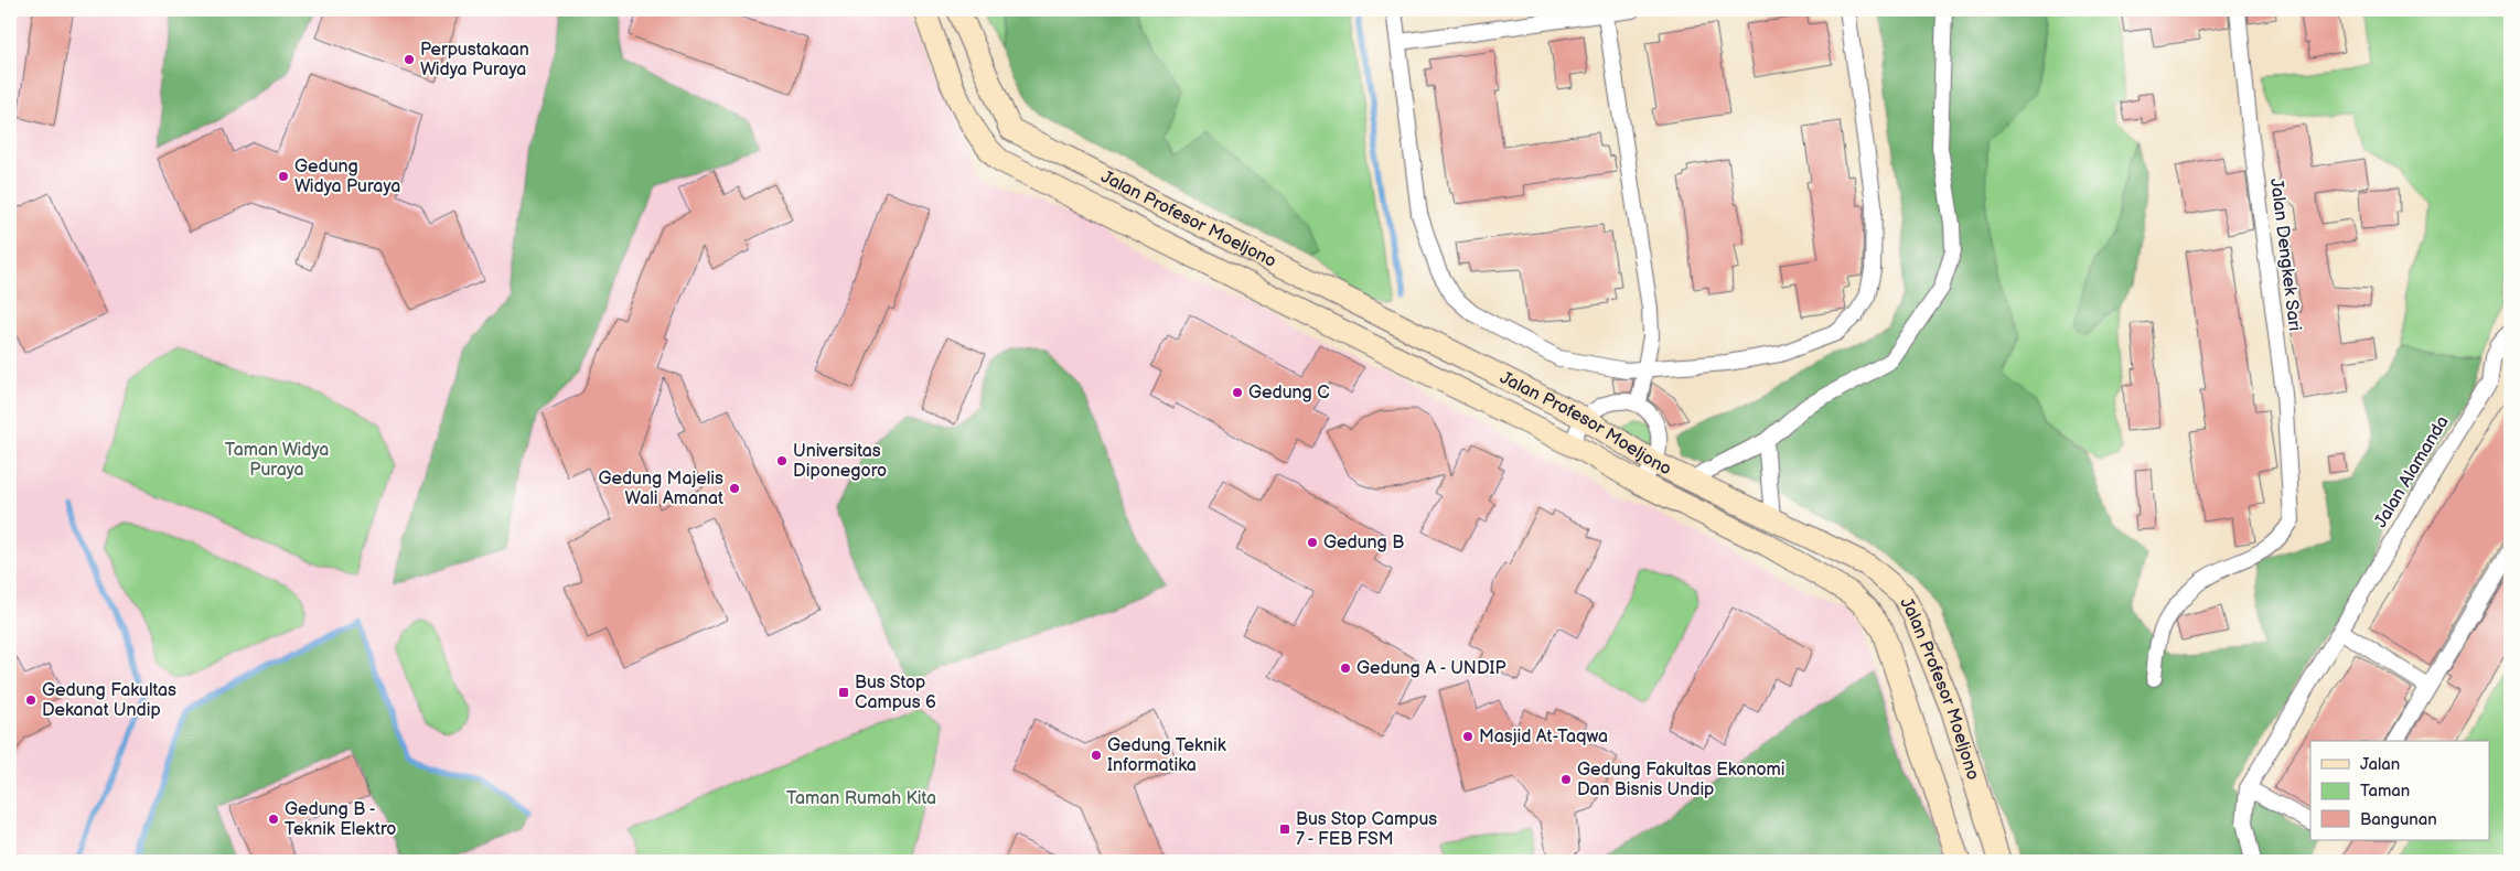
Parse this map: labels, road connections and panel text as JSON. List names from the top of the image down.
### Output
{
  "streets": {
    "street": ["Jalan Profesor Moeljono", "Jalan Dengkek Sari", "Jalan Alamanda"]
  },
  "parks": ["Taman Widya Puraya", "Taman Rumah Kita"],
  "places": {
    "other": [
      "Perpustakaan Widya Puraya",
      "Gedung Widya Puraya",
      "Gedung C",
      "Universitas Diponegoro",
      "Gedung Majelis Wali Amanat",
      "Gedung B",
      "Gedung A - UNDIP",
      "Gedung Fakultas Dekanat Undip",
      "Masjid At-Taqwa",
      "Gedung Teknik Informatika",
      "Gedung Fakultas Ekonomi Dan Bisnis Undip",
      "Gedung B - Teknik Elektro"
    ],
    "transit": ["Bus Stop Campus 6", "Bus Stop Campus 7 - FEB FSM"]
  },
  "legend": ["Jalan", "Taman", "Bangunan"]
}
